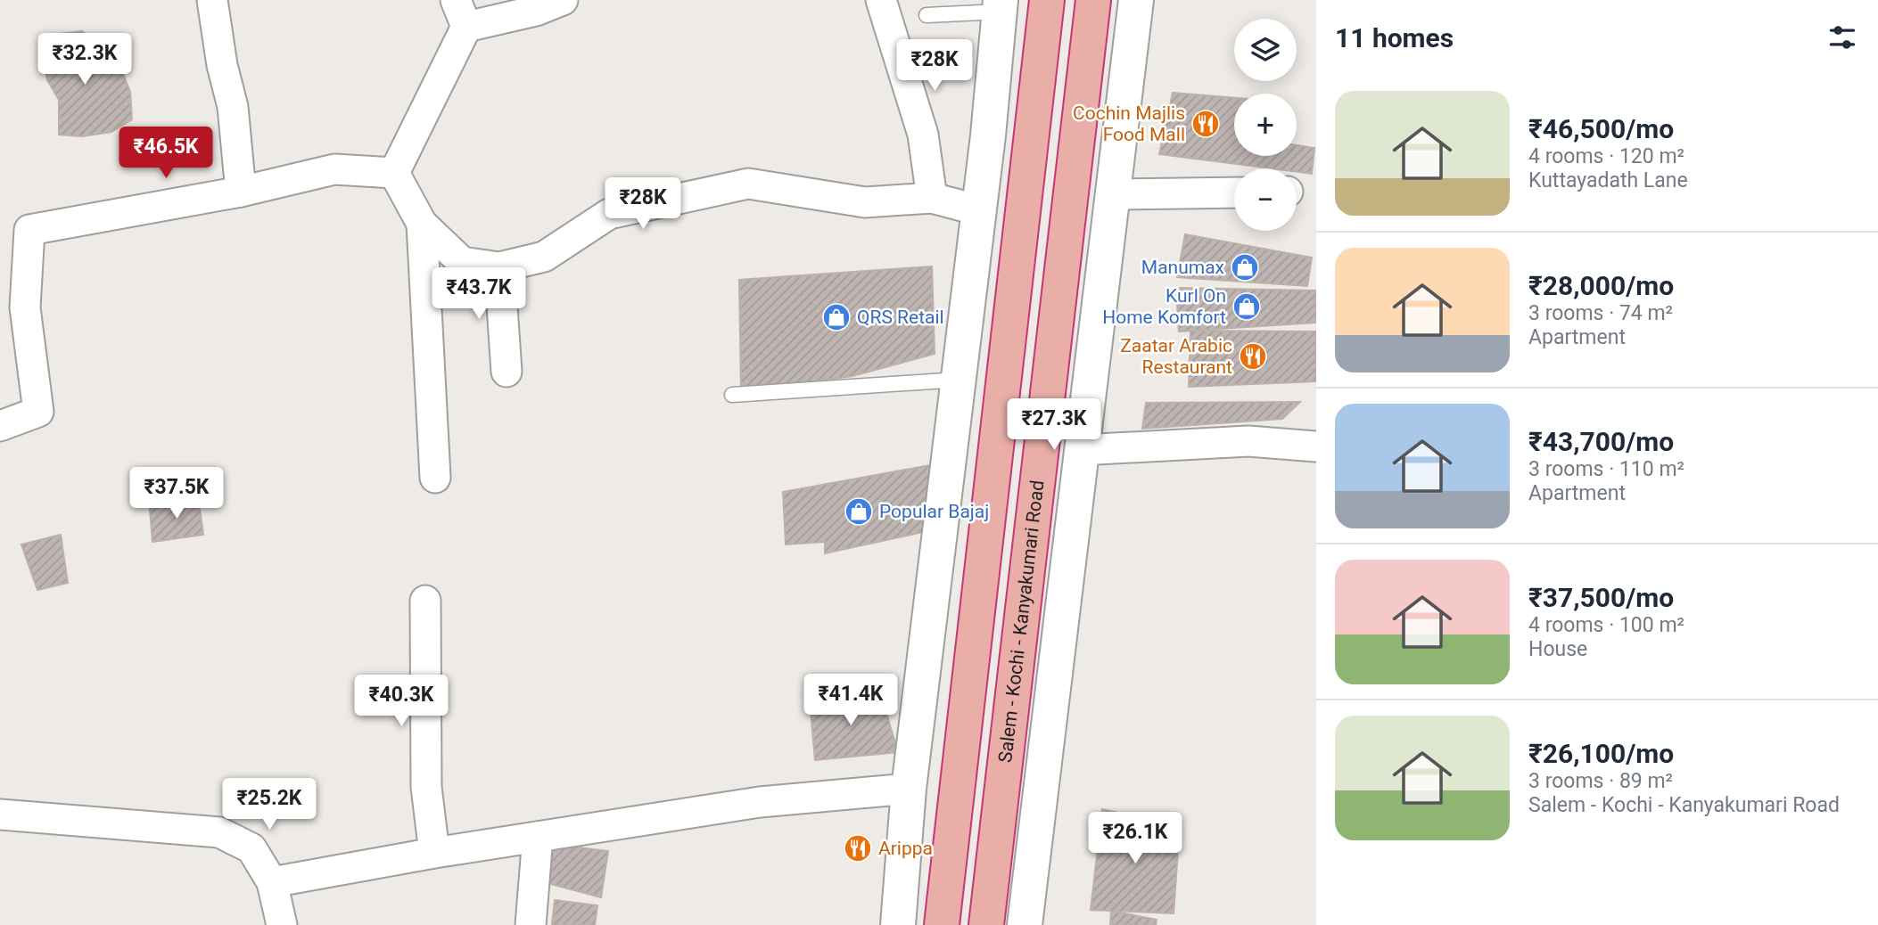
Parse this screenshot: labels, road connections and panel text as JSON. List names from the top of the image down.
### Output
{
  "streets": {
    "highway": ["Salem - Kochi - Kanyakumari Road"]
  },
  "places": {
    "restaurant": ["Cochin Majlis Food Mall", "Zaatar Arabic Restaurant", "Arippa"],
    "shop": [
      "Manumax",
      "Kurl On Home Komfort",
      "QRS Retail",
      "Popular Bajaj"
    ]
  },
  "page": {
    "heading": "11 homes",
    "map_buttons": ["+", "−"],
    "price": [
      "₹32.3K",
      "₹28K",
      "₹46.5K",
      "₹28K",
      "₹43.7K",
      "₹27.3K",
      "₹37.5K",
      "₹41.4K",
      "₹40.3K",
      "₹25.2K",
      "₹26.1K"
    ],
    "list": [
      {
        "name": "₹46,500/mo",
        "note": "4 rooms · 120 m² · Kuttayadath Lane"
      },
      {
        "name": "₹28,000/mo",
        "note": "3 rooms · 74 m² · Apartment"
      },
      {
        "name": "₹43,700/mo",
        "note": "3 rooms · 110 m² · Apartment"
      },
      {
        "name": "₹37,500/mo",
        "note": "4 rooms · 100 m² · House"
      },
      {
        "name": "₹26,100/mo",
        "note": "3 rooms · 89 m² · Salem - Kochi - Kanyakumari Road"
      }
    ]
  }
}
